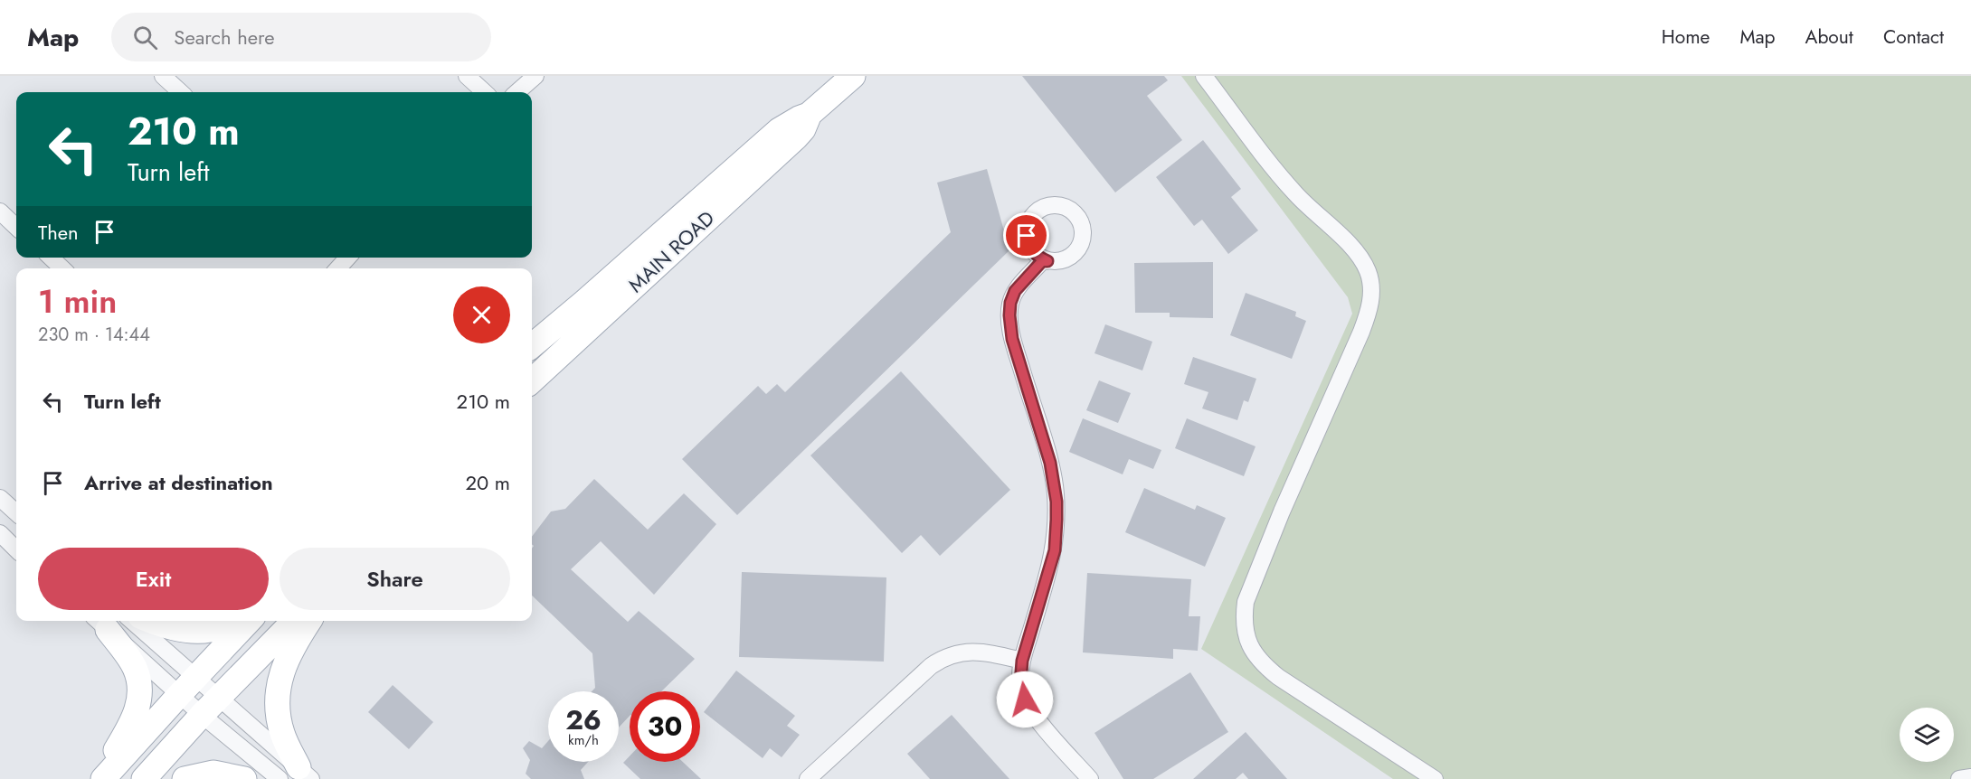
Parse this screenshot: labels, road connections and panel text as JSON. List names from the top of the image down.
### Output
{
  "streets": {
    "main road": ["MAIN ROAD"]
  },
  "page": {
    "header": "Map",
    "search": "Search here",
    "nav": [
      "Home",
      "Map",
      "About",
      "Contact"
    ],
    "turn": ["210 m", "Turn left"],
    "then": "Then",
    "heading": ["1 min", "230 m · 14:44"],
    "list": [
      {
        "name": "Turn left",
        "value": "210 m"
      },
      {
        "name": "Arrive at destination",
        "value": "20 m"
      }
    ],
    "buttons": ["Exit", "Share"],
    "speed": "26 km/h",
    "limit": "30"
  }
}
